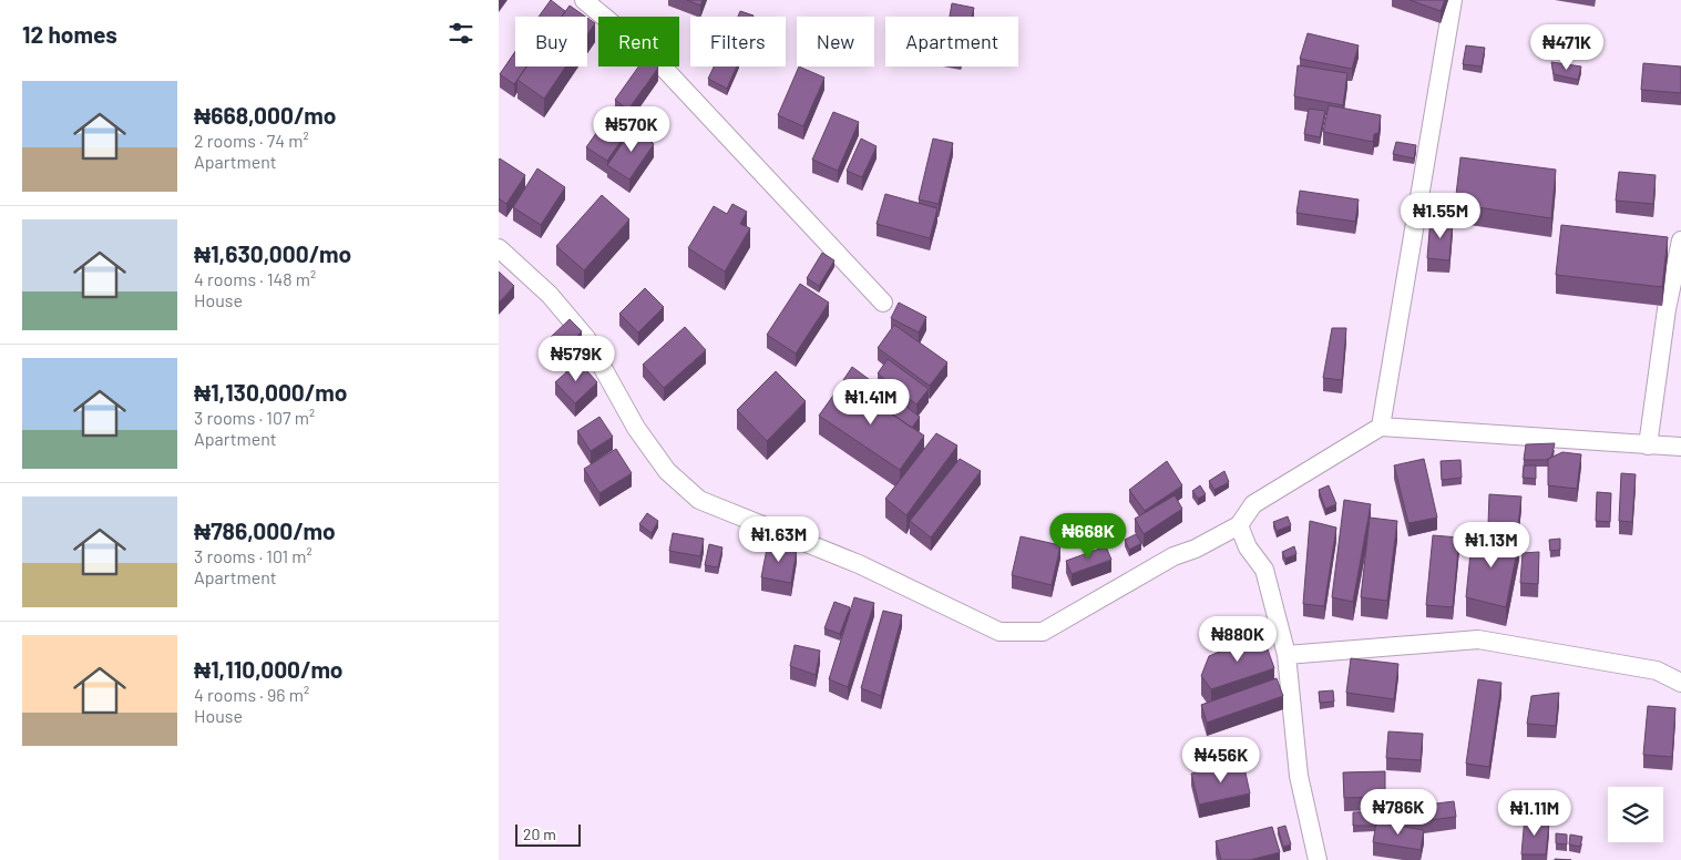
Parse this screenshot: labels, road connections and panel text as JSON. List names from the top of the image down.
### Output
{
  "scale_bar": "20 m",
  "page": {
    "heading": "12 homes",
    "chip": [
      "Buy",
      "Rent",
      "Filters",
      "New",
      "Apartment"
    ],
    "price": [
      "₦471K",
      "₦570K",
      "₦1.55M",
      "₦579K",
      "₦1.41M",
      "₦668K",
      "₦1.63M",
      "₦1.13M",
      "₦880K",
      "₦456K",
      "₦786K",
      "₦1.11M"
    ],
    "list": [
      {
        "name": "₦668,000/mo",
        "note": "2 rooms · 74 m² · Apartment"
      },
      {
        "name": "₦1,630,000/mo",
        "note": "4 rooms · 148 m² · House"
      },
      {
        "name": "₦1,130,000/mo",
        "note": "3 rooms · 107 m² · Apartment"
      },
      {
        "name": "₦786,000/mo",
        "note": "3 rooms · 101 m² · Apartment"
      },
      {
        "name": "₦1,110,000/mo",
        "note": "4 rooms · 96 m² · House"
      }
    ],
    "scale": "20 m"
  }
}
